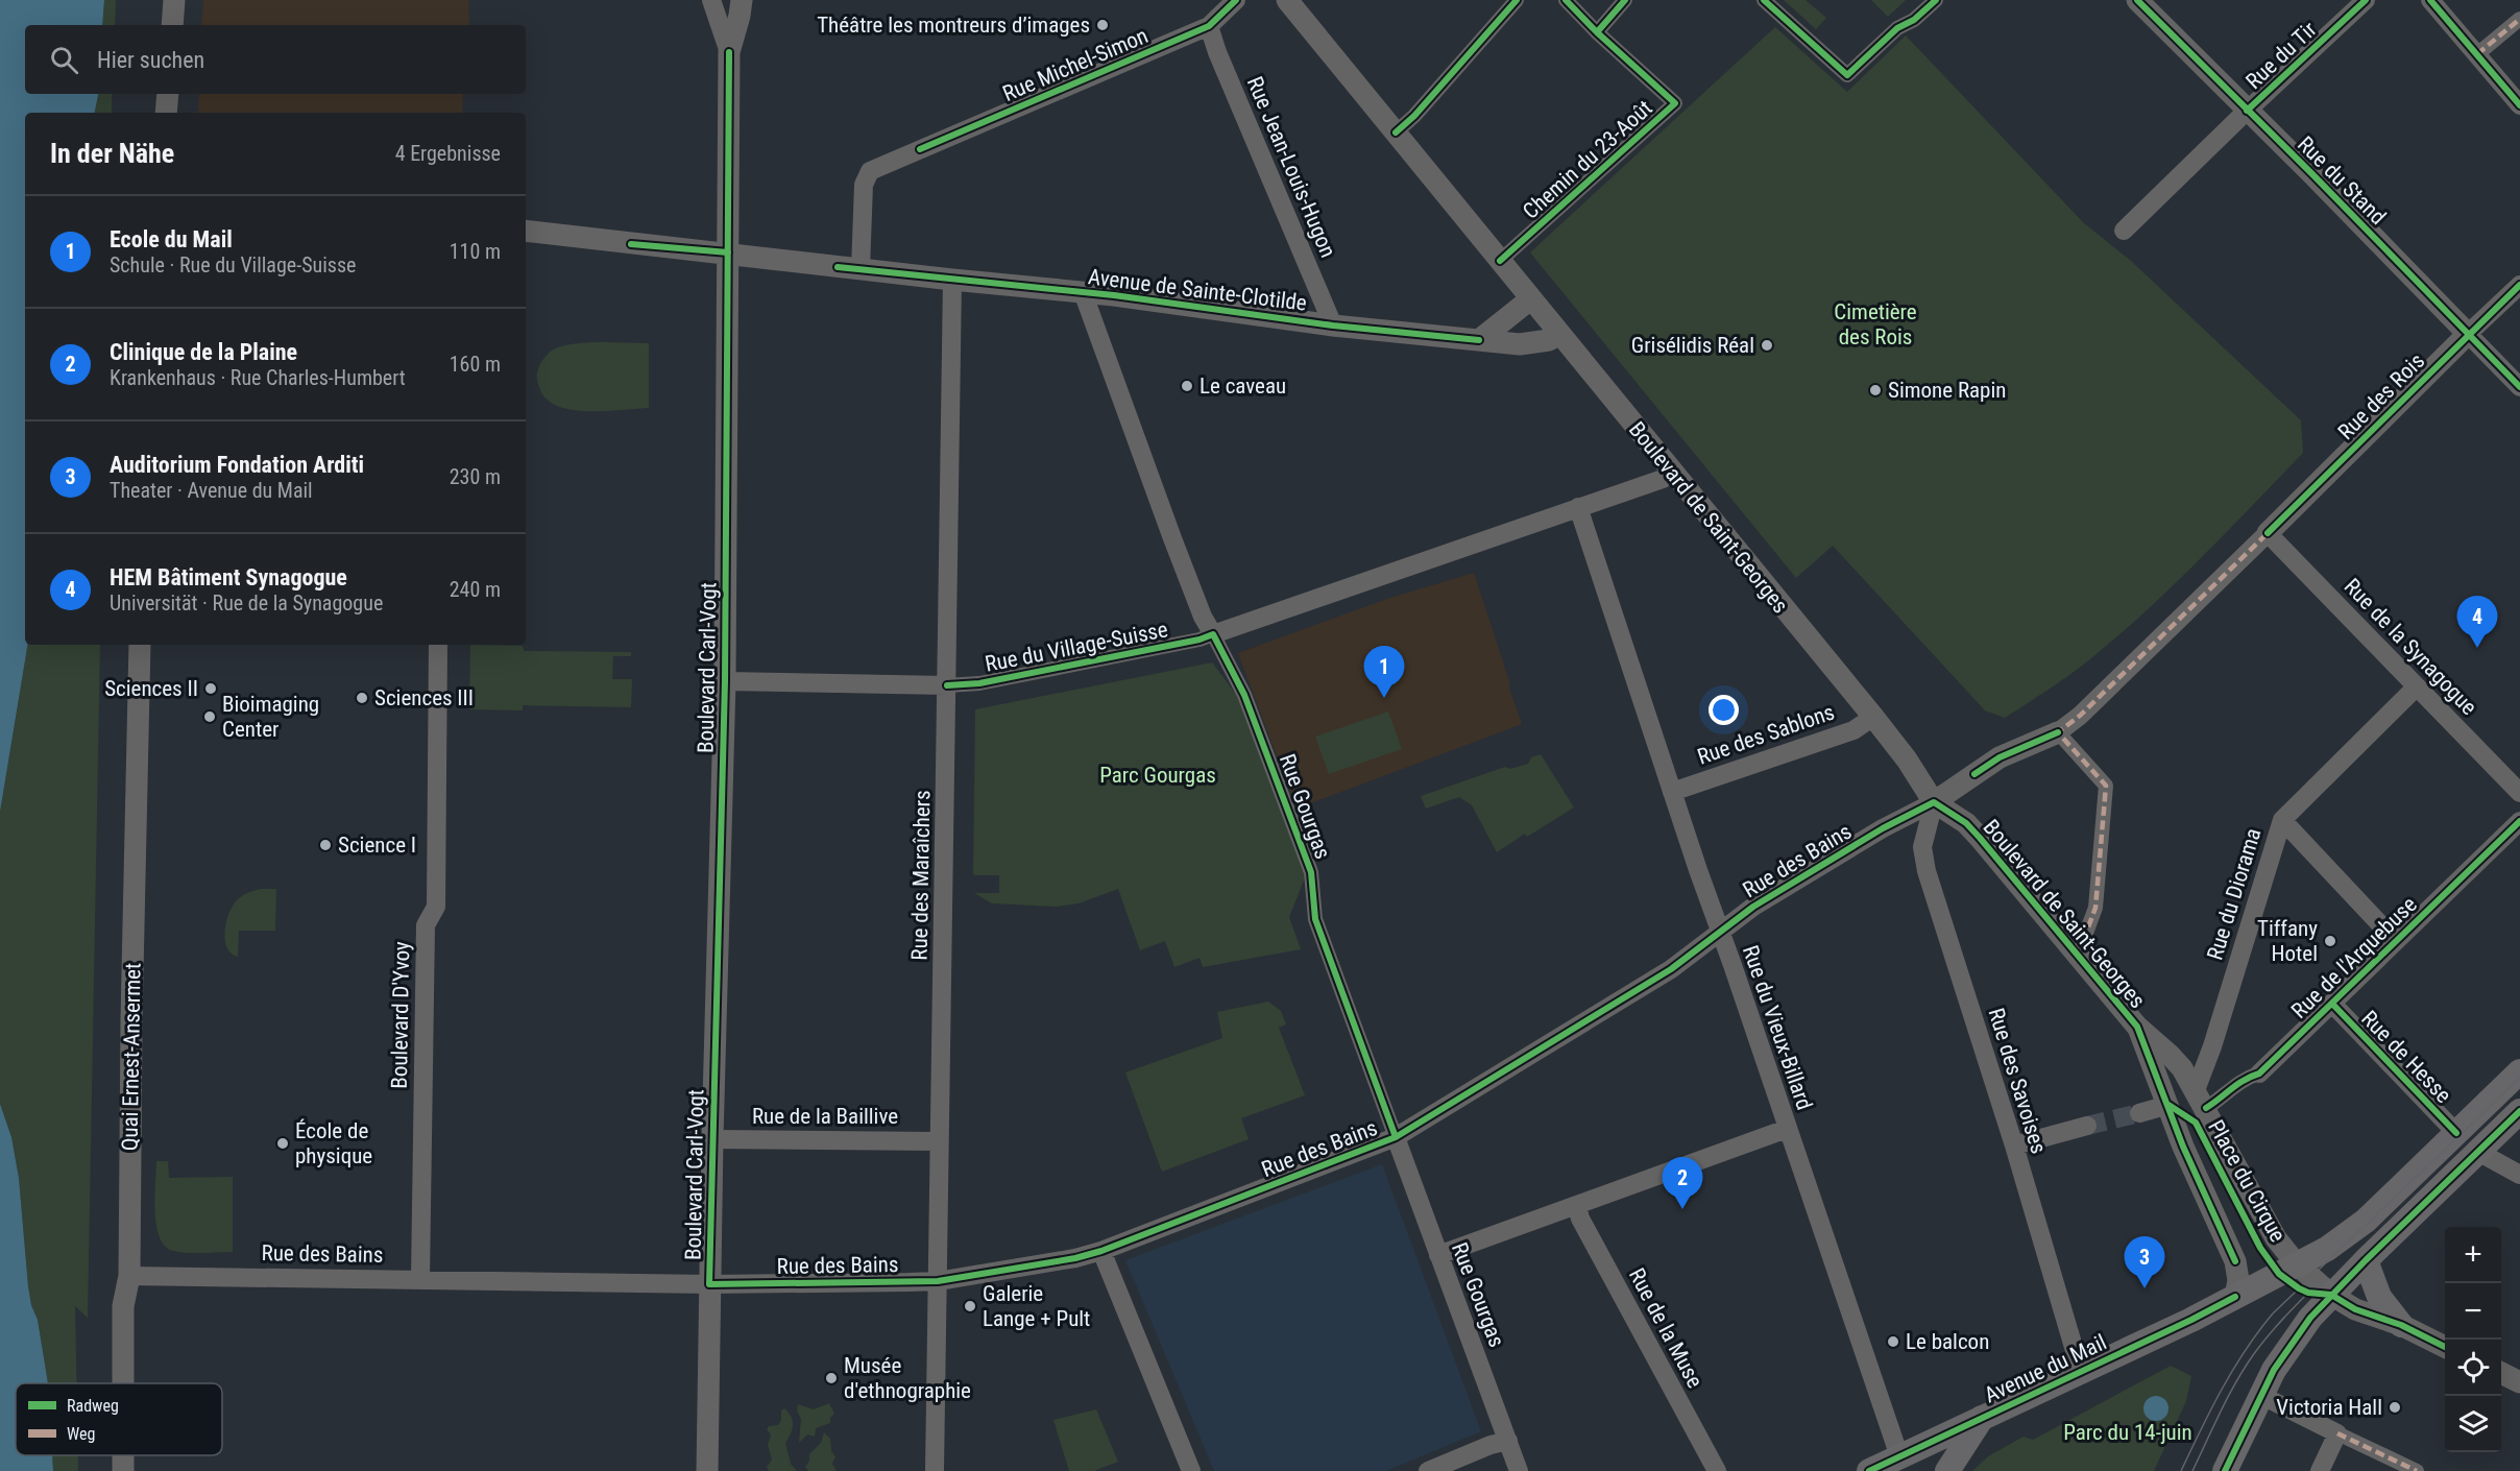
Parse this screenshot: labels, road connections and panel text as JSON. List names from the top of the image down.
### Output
{
  "streets": {
    "main road": ["Avenue du Mail"],
    "street": [
      "Rue du Tir",
      "Rue Michel-Simon",
      "Chemin du 23-Août",
      "Rue Jean-Louis-Hugon",
      "Rue du Stand",
      "Avenue de Sainte-Clotilde",
      "Rue des Rois",
      "Boulevard de Saint-Georges",
      "Rue du Village-Suisse",
      "Rue de la Synagogue",
      "Boulevard Carl-Vogt",
      "Rue des Sablons",
      "Rue Gourgas",
      "Rue des Bains",
      "Rue des Maraîchers",
      "Rue du Diorama",
      "Rue de l'Arquebuse",
      "Boulevard D'Yvoy",
      "Rue du Vieux-Billard",
      "Quai Ernest-Ansermet",
      "Rue de Hesse",
      "Rue des Savoises",
      "Rue de la Baillive",
      "Place du Cirque",
      "Rue de la Muse"
    ]
  },
  "crossings": [
    ["Rue du Tir", "Rue du Stand"],
    ["Rue Michel-Simon", "Rue Jean-Louis-Hugon"],
    ["Rue Michel-Simon", "Avenue de Sainte-Clotilde"],
    ["Chemin du 23-Août", "Boulevard de Saint-Georges"],
    ["Rue Jean-Louis-Hugon", "Avenue de Sainte-Clotilde"],
    ["Rue du Stand", "Rue des Rois"],
    ["Avenue de Sainte-Clotilde", "Boulevard de Saint-Georges"],
    ["Avenue de Sainte-Clotilde", "Boulevard Carl-Vogt"],
    ["Avenue de Sainte-Clotilde", "Rue Gourgas"],
    ["Avenue de Sainte-Clotilde", "Rue des Maraîchers"],
    ["Rue des Rois", "Boulevard de Saint-Georges"],
    ["Rue des Rois", "Rue de la Synagogue"],
    ["Rue des Rois", "Rue des Bains"],
    ["Rue des Rois", "Rue des Savoises"],
    ["Boulevard de Saint-Georges", "Rue du Village-Suisse"],
    ["Boulevard de Saint-Georges", "Rue des Sablons"],
    ["Boulevard de Saint-Georges", "Rue des Bains"],
    ["Boulevard de Saint-Georges", "Rue des Savoises"],
    ["Boulevard de Saint-Georges", "Place du Cirque"],
    ["Rue du Village-Suisse", "Boulevard Carl-Vogt"],
    ["Rue du Village-Suisse", "Rue Gourgas"],
    ["Rue du Village-Suisse", "Rue des Maraîchers"],
    ["Rue du Village-Suisse", "Rue du Vieux-Billard"],
    ["Rue de la Synagogue", "Rue du Diorama"],
    ["Boulevard Carl-Vogt", "Rue des Bains"],
    ["Boulevard Carl-Vogt", "Rue de la Baillive"],
    ["Rue des Sablons", "Rue du Vieux-Billard"],
    ["Rue Gourgas", "Rue des Bains"],
    ["Rue des Bains", "Rue des Maraîchers"],
    ["Rue des Bains", "Boulevard D'Yvoy"],
    ["Rue des Bains", "Rue du Vieux-Billard"],
    ["Rue des Bains", "Quai Ernest-Ansermet"],
    ["Rue des Bains", "Rue des Savoises"],
    ["Rue des Maraîchers", "Rue de la Baillive"],
    ["Rue du Diorama", "Rue de l'Arquebuse"],
    ["Rue du Diorama", "Place du Cirque"],
    ["Rue de l'Arquebuse", "Rue de Hesse"],
    ["Rue de l'Arquebuse", "Place du Cirque"],
    ["Rue du Vieux-Billard", "Avenue du Mail"],
    ["Rue de Hesse", "Avenue du Mail"],
    ["Rue des Savoises", "Avenue du Mail"],
    ["Place du Cirque", "Avenue du Mail"]
  ],
  "parks": ["Cimetière des Rois", "Parc Gourgas", "Parc du 14-juin"],
  "places": [
    "Théâtre les montreurs d’images",
    "Grisélidis Réal",
    "Le caveau",
    "Simone Rapin",
    "Sciences II",
    "Sciences III",
    "Bioimaging Center",
    "Science I",
    "Tiffany Hotel",
    "École de physique",
    "Galerie Lange + Pult",
    "Le balcon",
    "Musée d'ethnographie",
    "Victoria Hall"
  ],
  "legend": ["Radweg", "Weg"],
  "page": {
    "search": "Hier suchen",
    "heading": ["In der Nähe", "4 Ergebnisse"],
    "list": [
      {
        "mark": "1",
        "name": "Ecole du Mail",
        "note": "Schule · Rue du Village-Suisse",
        "value": "110 m"
      },
      {
        "mark": "2",
        "name": "Clinique de la Plaine",
        "note": "Krankenhaus · Rue Charles-Humbert",
        "value": "160 m"
      },
      {
        "mark": "3",
        "name": "Auditorium Fondation Arditi",
        "note": "Theater · Avenue du Mail",
        "value": "230 m"
      },
      {
        "mark": "4",
        "name": "HEM Bâtiment Synagogue",
        "note": "Universität · Rue de la Synagogue",
        "value": "240 m"
      }
    ],
    "pins": [
      "4",
      "1",
      "2",
      "3"
    ],
    "map_buttons": ["+", "−"]
  }
}
